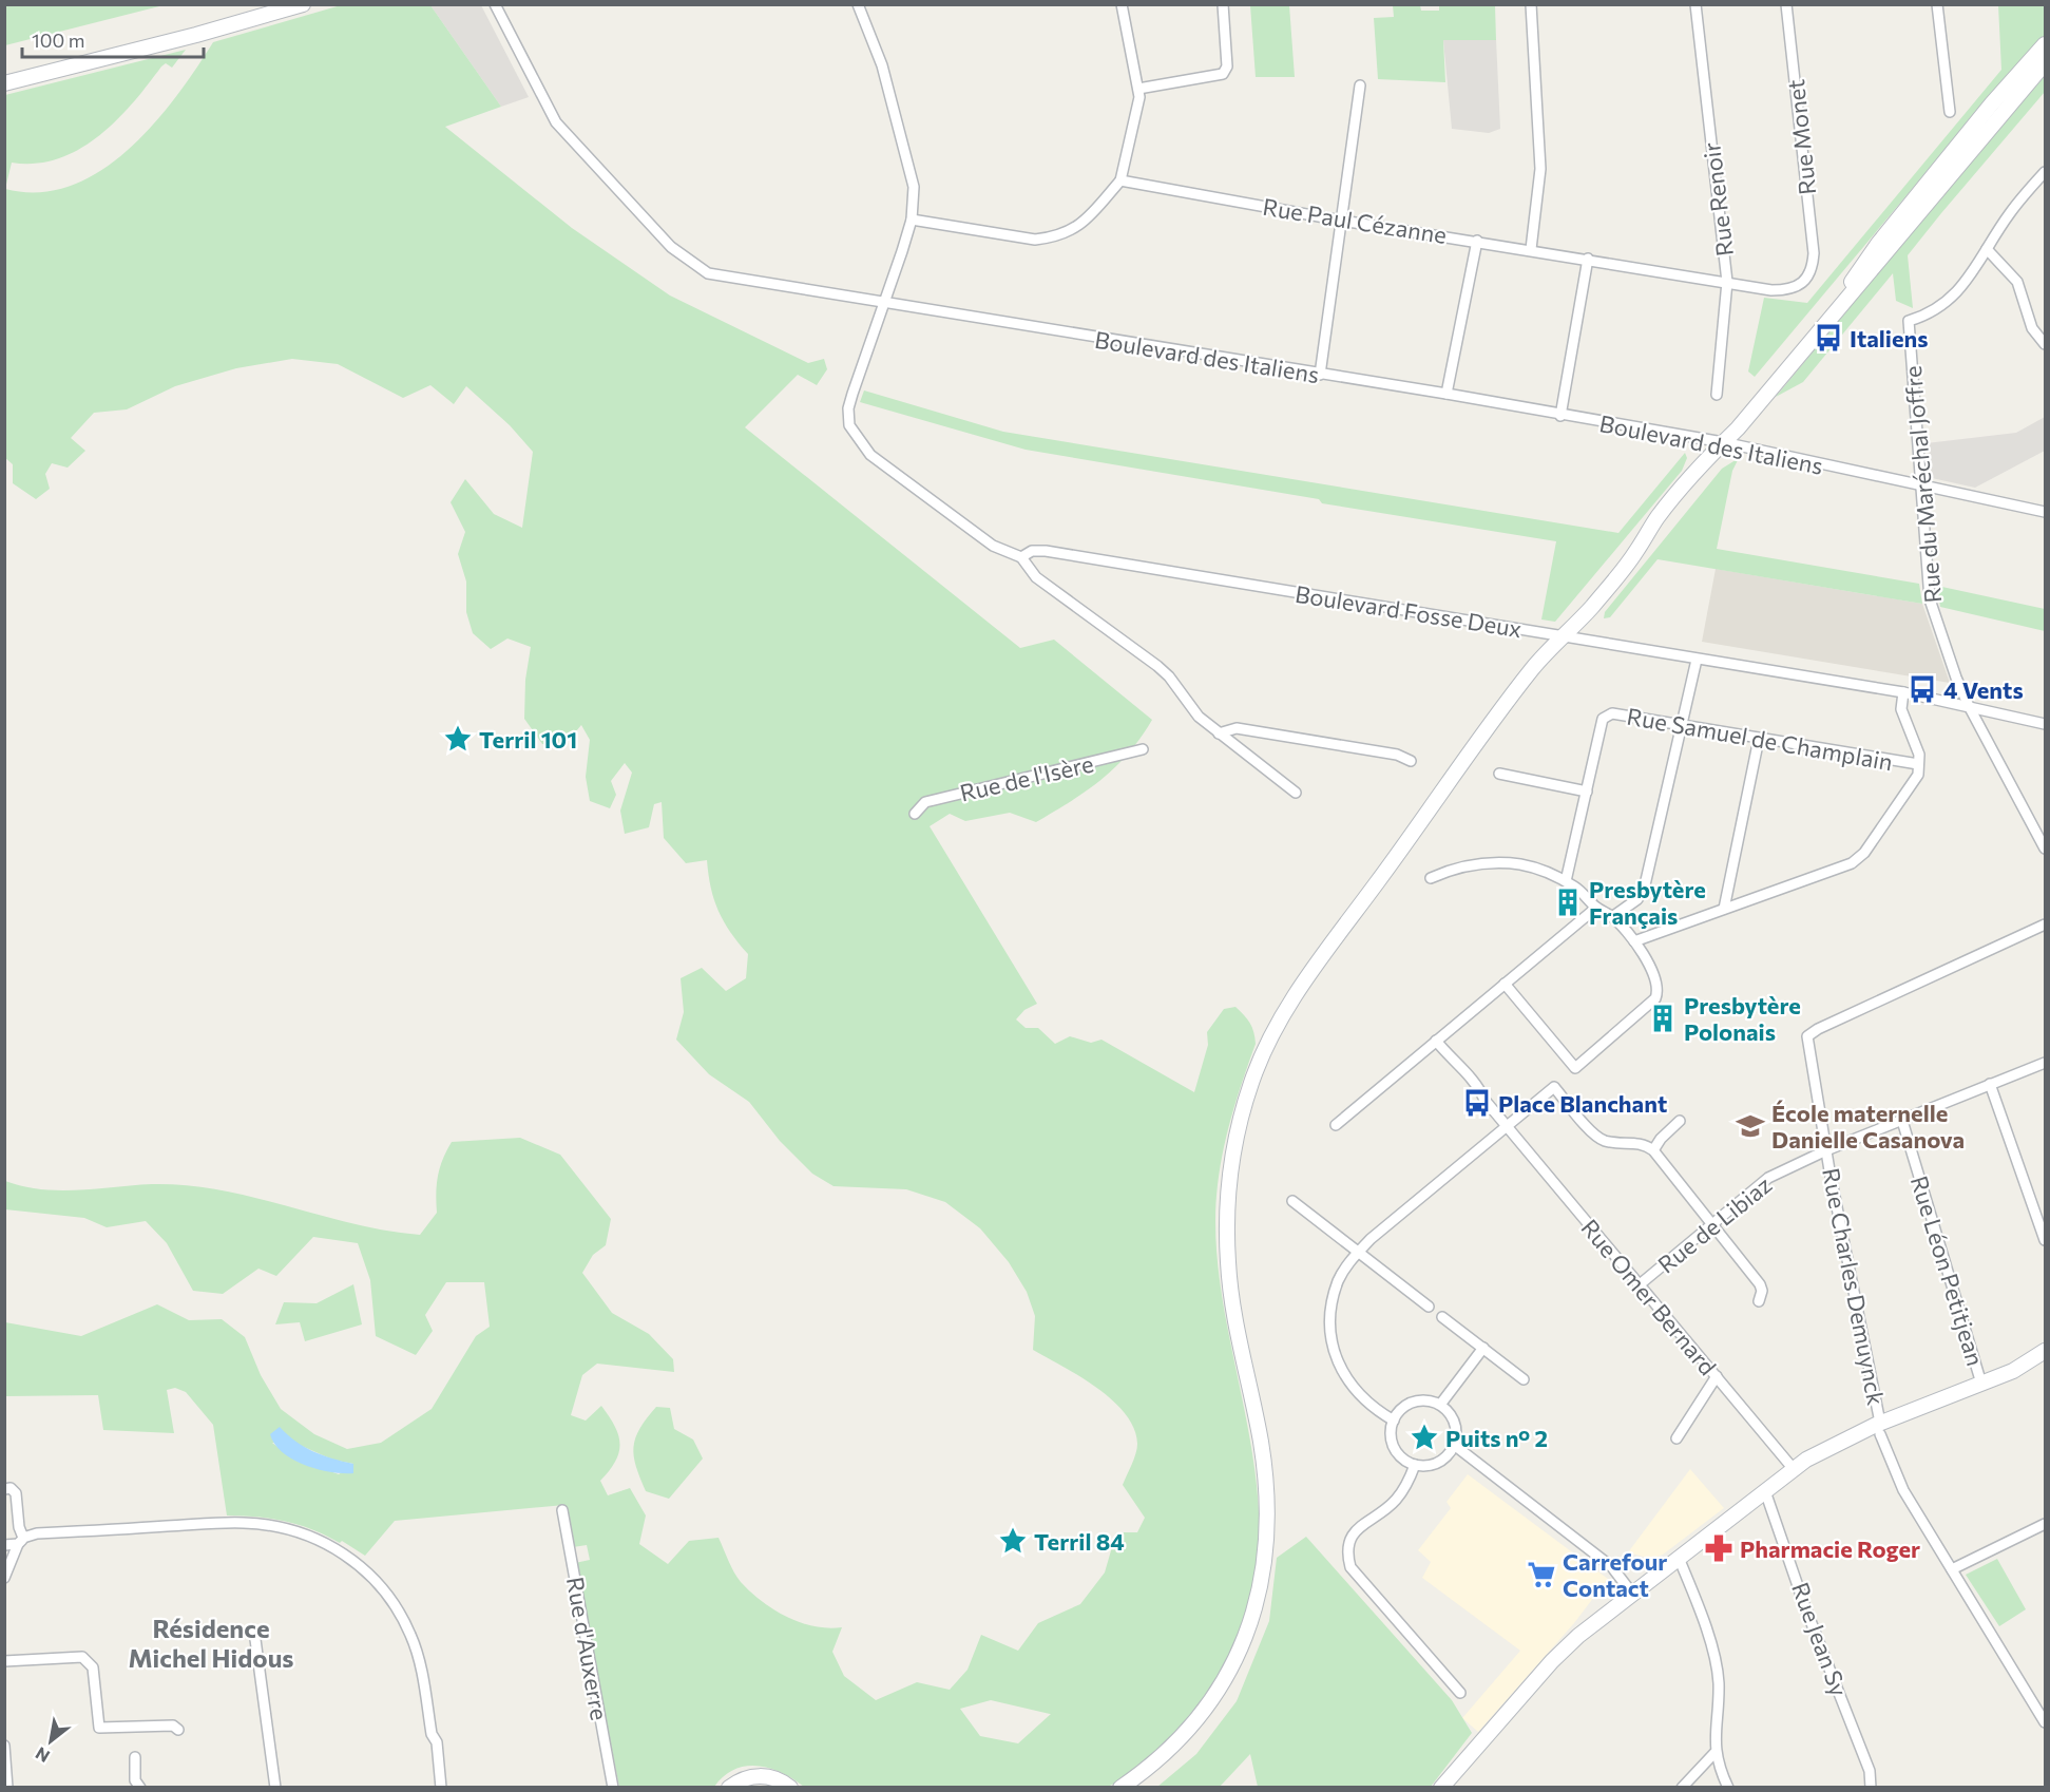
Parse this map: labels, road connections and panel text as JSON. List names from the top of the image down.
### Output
{
  "streets": {
    "street": [
      "Rue Monet",
      "Rue Renoir",
      "Rue Paul Cézanne",
      "Boulevard des Italiens",
      "Rue du Maréchal Joffre",
      "Boulevard Fosse Deux",
      "Rue Samuel de Champlain",
      "Rue de l'Isère",
      "Rue de Libiaz",
      "Rue Léon Petitjean",
      "Rue Charles Demuynck",
      "Rue Omer Bernard",
      "Rue Jean Sy",
      "Rue d'Auxerre"
    ]
  },
  "crossings": [
    ["Rue Monet", "Rue Paul Cézanne"],
    ["Rue Renoir", "Rue Paul Cézanne"],
    ["Boulevard des Italiens", "Rue du Maréchal Joffre"],
    ["Rue du Maréchal Joffre", "Boulevard Fosse Deux"],
    ["Rue de Libiaz", "Rue Léon Petitjean"],
    ["Rue de Libiaz", "Rue Charles Demuynck"],
    ["Rue de Libiaz", "Rue Omer Bernard"]
  ],
  "districts": ["Résidence Michel Hidous"],
  "places": {
    "bus stop": ["Italiens", "4 Vents", "Place Blanchant"],
    "place": ["Terril 101", "Puits n° 2", "Terril 84"],
    "building": ["Presbytère Français", "Presbytère Polonais"],
    "school or university": ["École maternelle Danielle Casanova"],
    "pharmacy": ["Pharmacie Roger"],
    "supermarket": ["Carrefour Contact"]
  },
  "scale_bar": "100 m",
  "north": "bottom left"
}
